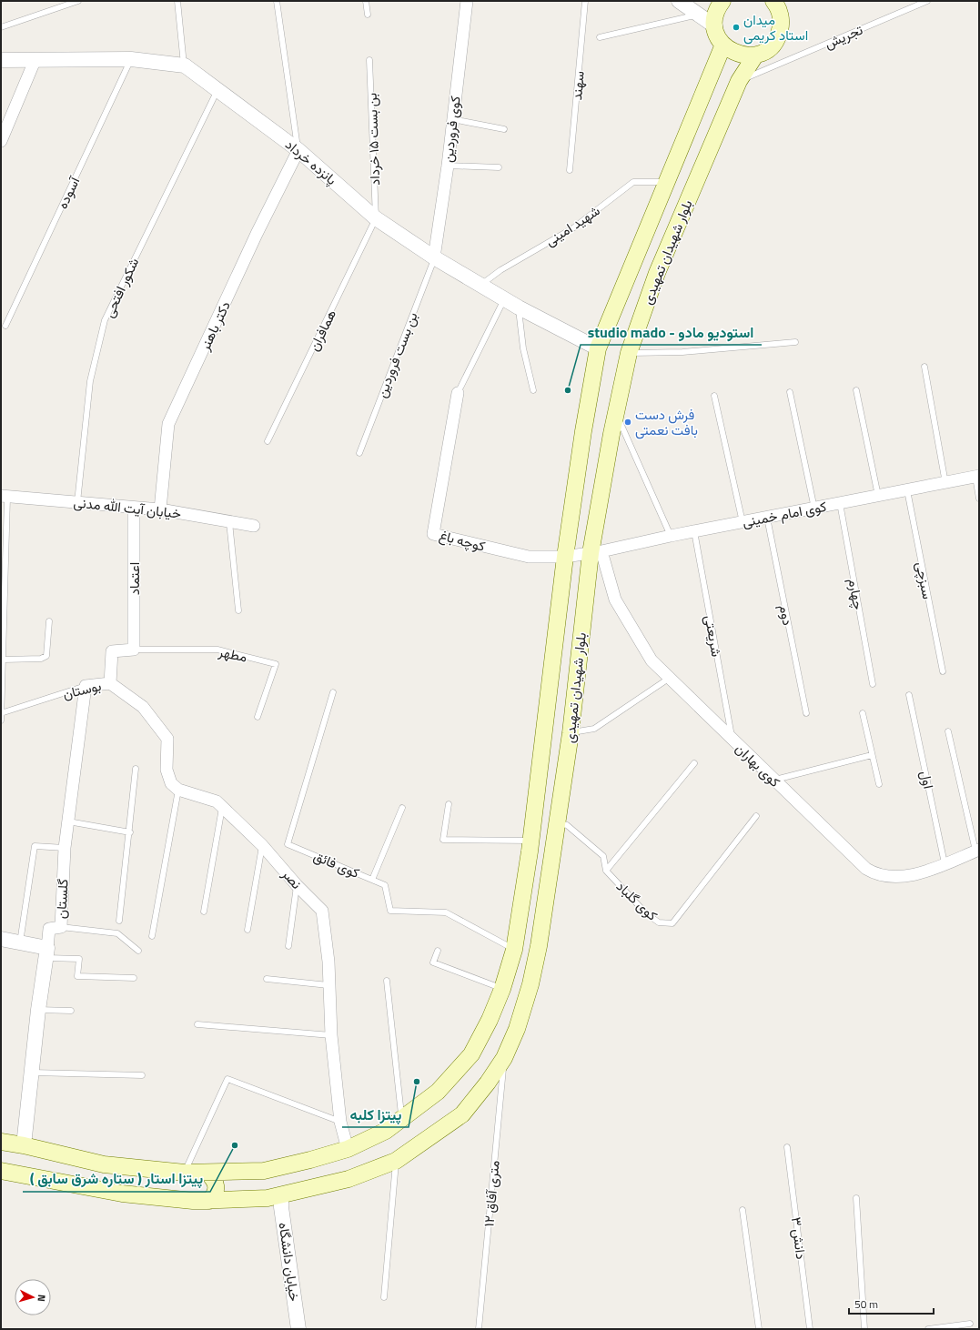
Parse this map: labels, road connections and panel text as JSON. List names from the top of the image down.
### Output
{
  "streets": {
    "main road": ["بلوار شهیدان تمهیدی"],
    "street": [
      "کوی فروردین",
      "پانزده خرداد",
      "دکتر باهنر",
      "خیابان آیت الله مدنی",
      "کوی امام خمینی",
      "کوچه باغ",
      "اعتماد",
      "بوستان",
      "کوی بهاران",
      "نصر",
      "گلستان",
      "خیابان دانشگاه"
    ],
    "lane": [
      "تجریش",
      "سهند",
      "بن بست ۱۵ خرداد",
      "آسوده",
      "شهید امینی",
      "شکور افتحی",
      "همافران",
      "بن بست فروردین",
      "سبزچی",
      "چهارم",
      "دوم",
      "شریعتی",
      "مطهر",
      "اول",
      "کوی فائق",
      "کوی گلباد",
      "۱۲ متری آفاق",
      "دانش ۳"
    ]
  },
  "crossings": [
    ["تجریش", "بلوار شهیدان تمهیدی"],
    ["کوی فروردین", "پانزده خرداد"],
    ["کوی فروردین", "بن بست فروردین"],
    ["بن بست ۱۵ خرداد", "پانزده خرداد"],
    ["بن بست ۱۵ خرداد", "همافران"],
    ["پانزده خرداد", "آسوده"],
    ["پانزده خرداد", "شهید امینی"],
    ["پانزده خرداد", "بلوار شهیدان تمهیدی"],
    ["پانزده خرداد", "شکور افتحی"],
    ["پانزده خرداد", "دکتر باهنر"],
    ["پانزده خرداد", "همافران"],
    ["پانزده خرداد", "بن بست فروردین"],
    ["شهید امینی", "بلوار شهیدان تمهیدی"],
    ["بلوار شهیدان تمهیدی", "کوی امام خمینی"],
    ["بلوار شهیدان تمهیدی", "کوچه باغ"],
    ["بلوار شهیدان تمهیدی", "کوی بهاران"],
    ["بلوار شهیدان تمهیدی", "کوی فائق"],
    ["بلوار شهیدان تمهیدی", "نصر"],
    ["بلوار شهیدان تمهیدی", "گلستان"],
    ["بلوار شهیدان تمهیدی", "کوی گلباد"],
    ["بلوار شهیدان تمهیدی", "۱۲ متری آفاق"],
    ["بلوار شهیدان تمهیدی", "خیابان دانشگاه"],
    ["شکور افتحی", "خیابان آیت الله مدنی"],
    ["دکتر باهنر", "خیابان آیت الله مدنی"],
    ["خیابان آیت الله مدنی", "اعتماد"],
    ["کوی امام خمینی", "کوچه باغ"],
    ["کوی امام خمینی", "سبزچی"],
    ["کوی امام خمینی", "چهارم"],
    ["کوی امام خمینی", "دوم"],
    ["کوی امام خمینی", "شریعتی"],
    ["کوی امام خمینی", "کوی بهاران"],
    ["اعتماد", "مطهر"],
    ["اعتماد", "بوستان"],
    ["شریعتی", "کوی بهاران"],
    ["مطهر", "بوستان"],
    ["بوستان", "گلستان"],
    ["کوی بهاران", "اول"]
  ],
  "places": [
    "میدان استاد کریمی",
    "studio mado - استودیو مادو",
    "فرش دست بافت نعمتی",
    "پیتزا کلبه",
    "پیتزا استار ( ستاره شرق سابق )"
  ],
  "scale_bar": "50 m",
  "north": "right"
}
